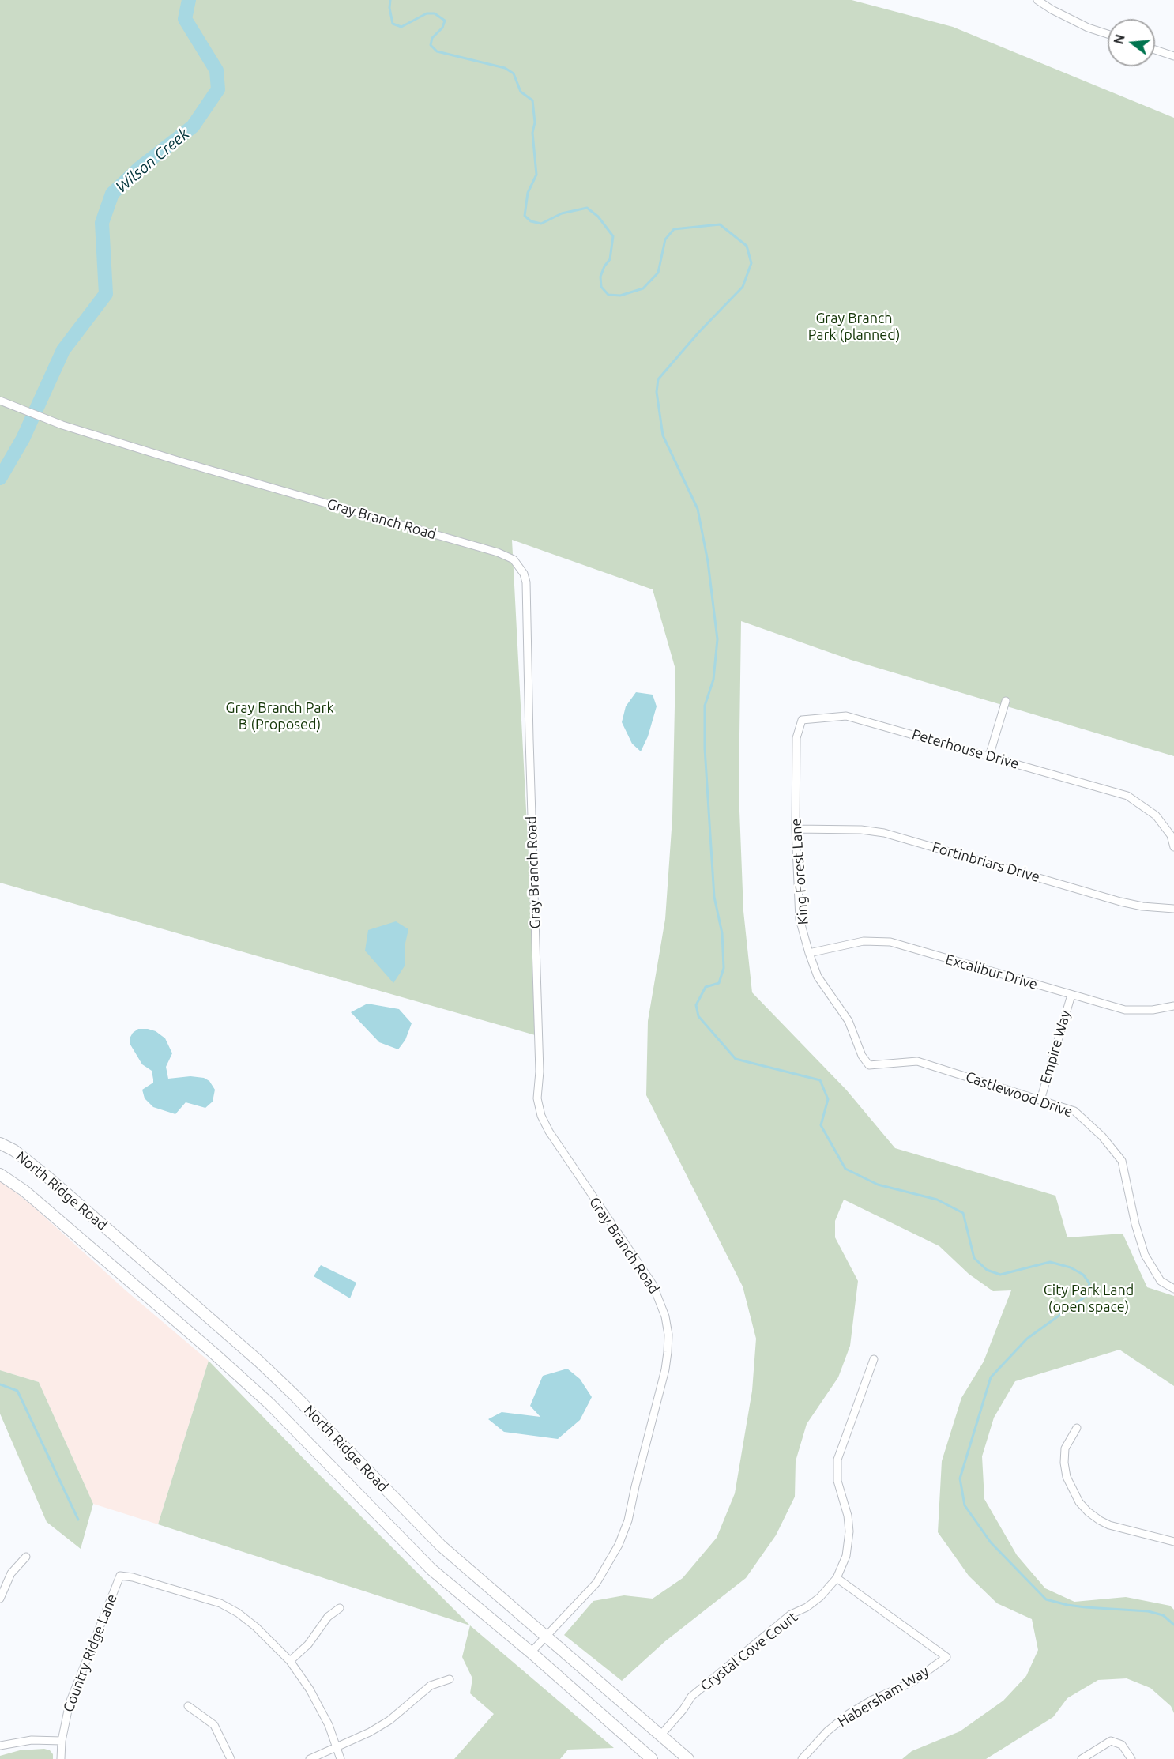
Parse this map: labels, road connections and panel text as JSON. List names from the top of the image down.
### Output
{
  "streets": {
    "main road": ["North Ridge Road"],
    "street": [
      "Gray Branch Road",
      "Peterhouse Drive",
      "Fortinbriars Drive",
      "King Forest Lane",
      "Excalibur Drive",
      "Empire Way",
      "Castlewood Drive",
      "Crystal Cove Court",
      "Country Ridge Lane",
      "Habersham Way"
    ]
  },
  "crossings": [
    ["Gray Branch Road", "North Ridge Road"],
    ["Peterhouse Drive", "King Forest Lane"],
    ["Fortinbriars Drive", "King Forest Lane"],
    ["King Forest Lane", "Excalibur Drive"],
    ["King Forest Lane", "Castlewood Drive"],
    ["Excalibur Drive", "Empire Way"],
    ["Empire Way", "Castlewood Drive"],
    ["North Ridge Road", "Crystal Cove Court"],
    ["Crystal Cove Court", "Habersham Way"]
  ],
  "water": ["Wilson Creek"],
  "parks": ["Gray Branch Park (planned)", "Gray Branch Park B (Proposed)", "City Park Land (open space)"],
  "north": "left"
}
